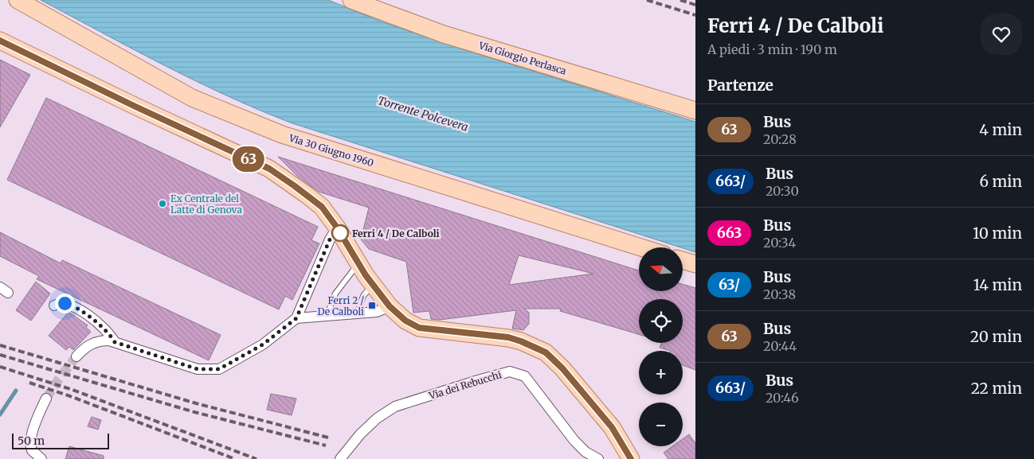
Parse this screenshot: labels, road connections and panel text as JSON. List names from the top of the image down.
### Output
{
  "streets": {
    "main road": ["Via Giorgio Perlasca", "Via 30 Giugno 1960"],
    "street": ["Via dei Rebucchi"]
  },
  "water": ["Torrente Polcevera"],
  "places": {
    "other": ["Ex Centrale del Latte di Genova", "Ferri 4 / De Calboli"],
    "transit": ["Ferri 2 / De Calboli"]
  },
  "lines": ["bus line 63"],
  "scale_bar": "50 m",
  "north": "left",
  "page": {
    "on_map": "63",
    "heading": [
      ["Ferri 4 / De Calboli", "A piedi · 3 min · 190 m"],
      "Partenze"
    ],
    "list": [
      {
        "mark": "63",
        "name": "Bus",
        "note": "20:28",
        "value": "4 min"
      },
      {
        "mark": "663/",
        "name": "Bus",
        "note": "20:30",
        "value": "6 min"
      },
      {
        "mark": "663",
        "name": "Bus",
        "note": "20:34",
        "value": "10 min"
      },
      {
        "mark": "63/",
        "name": "Bus",
        "note": "20:38",
        "value": "14 min"
      },
      {
        "mark": "63",
        "name": "Bus",
        "note": "20:44",
        "value": "20 min"
      },
      {
        "mark": "663/",
        "name": "Bus",
        "note": "20:46",
        "value": "22 min"
      }
    ],
    "map_buttons": ["+", "−"],
    "scale": "50 m"
  }
}
